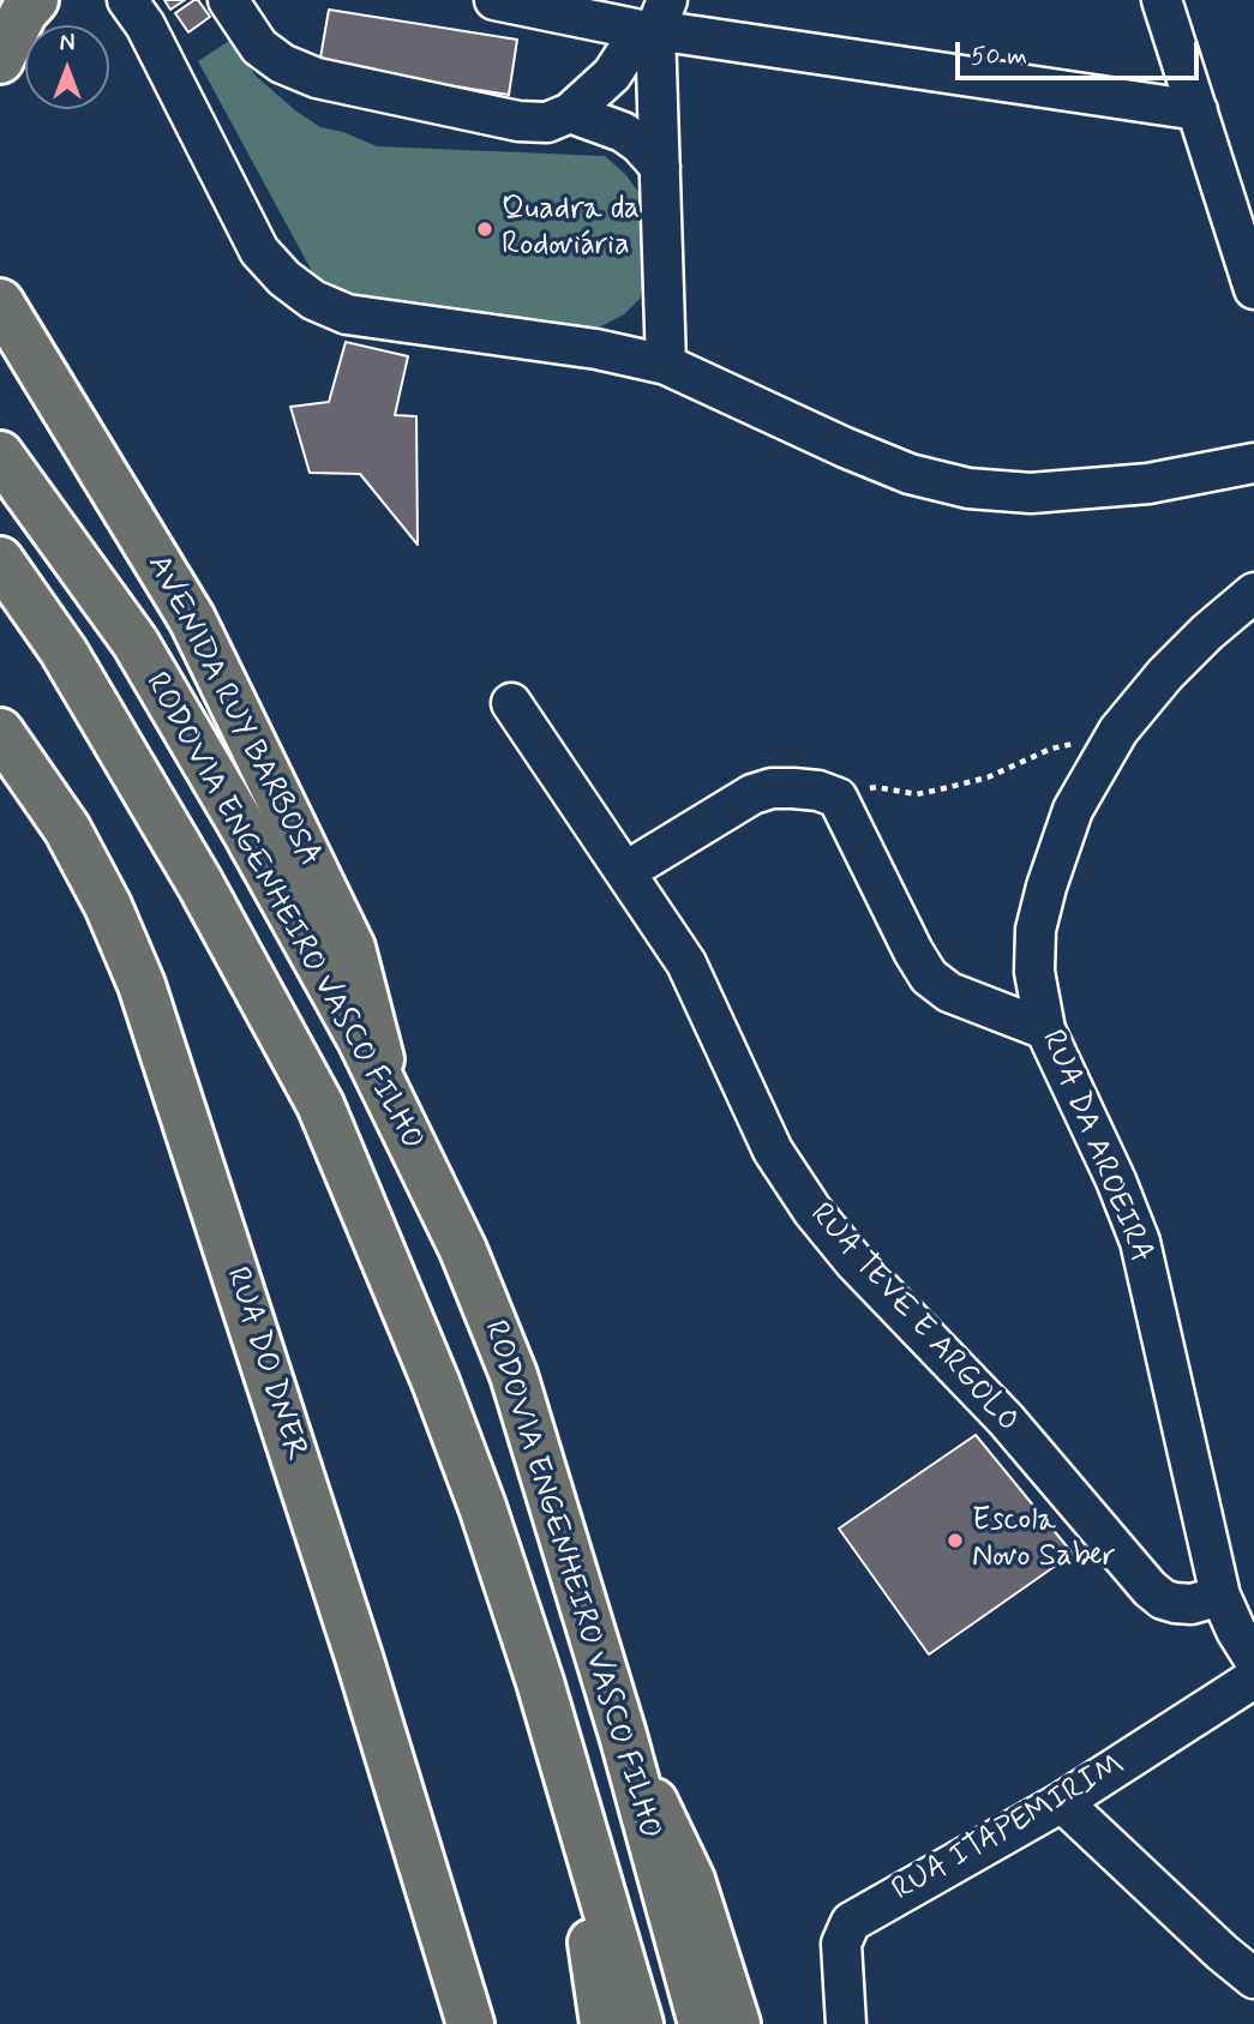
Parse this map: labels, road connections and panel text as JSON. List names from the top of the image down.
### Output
{
  "streets": {
    "main road": ["AVENIDA RUY BARBOSA", "RODOVIA ENGENHEIRO VASCO FILHO", "RUA DO DNER"],
    "street": ["RUA DA AROEIRA", "RUA TEVE E ARGOLO", "RUA ITAPEMIRIM"]
  },
  "crossings": [
    ["AVENIDA RUY BARBOSA", "RODOVIA ENGENHEIRO VASCO FILHO"],
    ["RUA DA AROEIRA", "RUA TEVE E ARGOLO"]
  ],
  "places": ["Quadra da Rodoviária", "Escola Novo Saber"],
  "scale_bar": "50 m",
  "north": "top"
}
